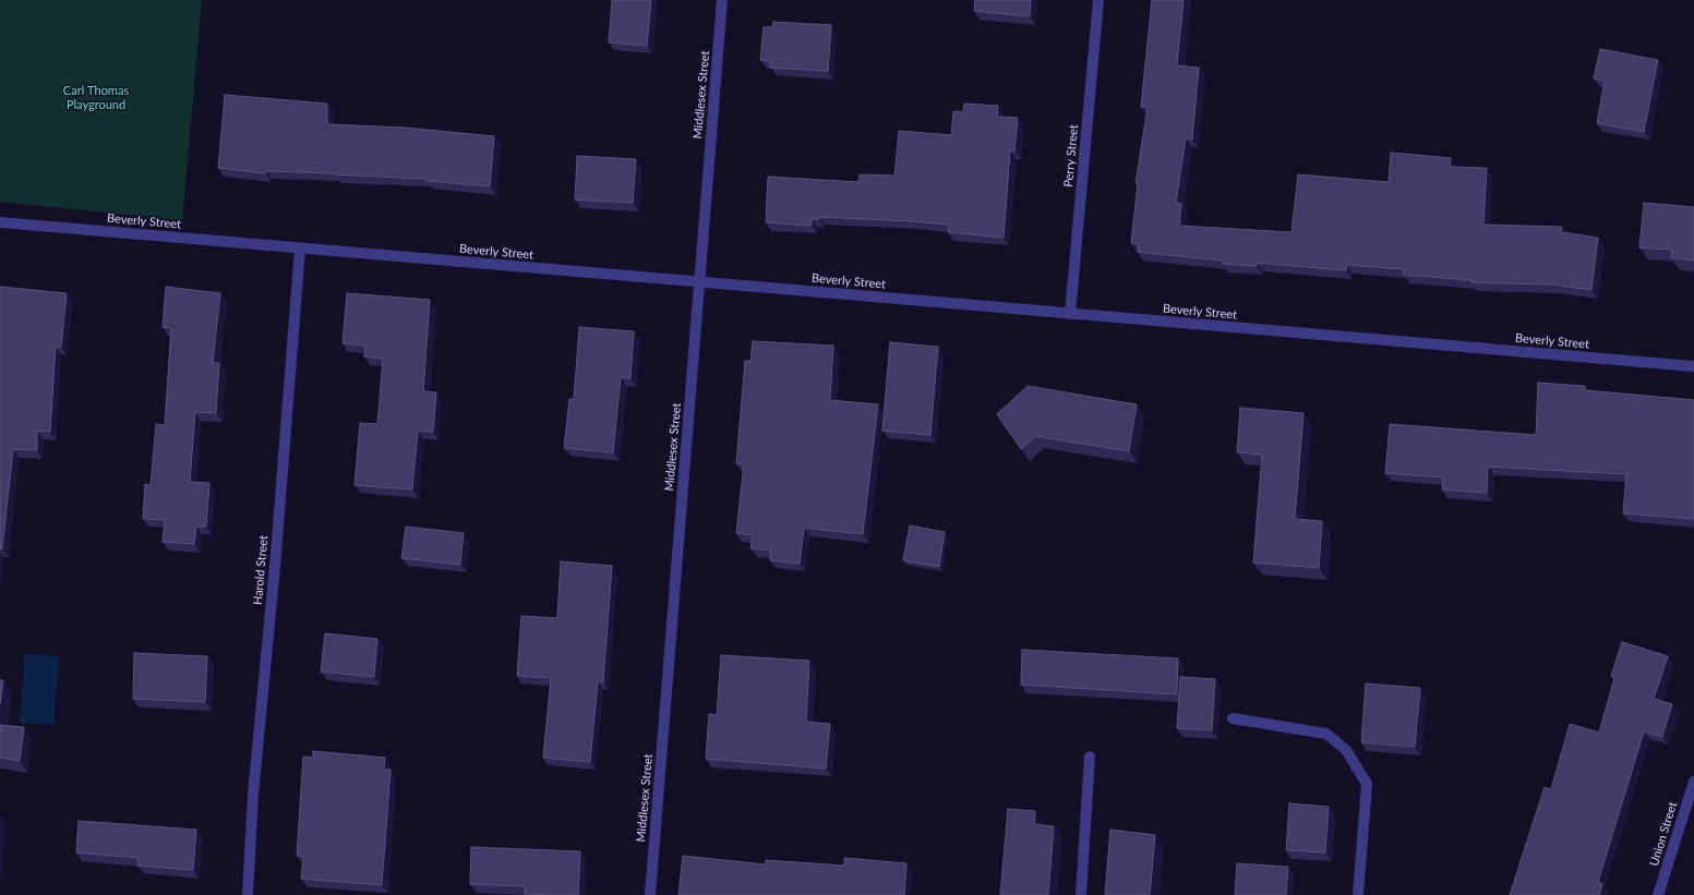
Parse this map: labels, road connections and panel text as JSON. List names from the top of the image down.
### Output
{
  "streets": {
    "street": [
      "Middlesex Street",
      "Perry Street",
      "Beverly Street",
      "Harold Street",
      "Union Street"
    ]
  },
  "crossings": [
    ["Middlesex Street", "Beverly Street"],
    ["Perry Street", "Beverly Street"],
    ["Beverly Street", "Harold Street"]
  ],
  "parks": ["Carl Thomas Playground"]
}
